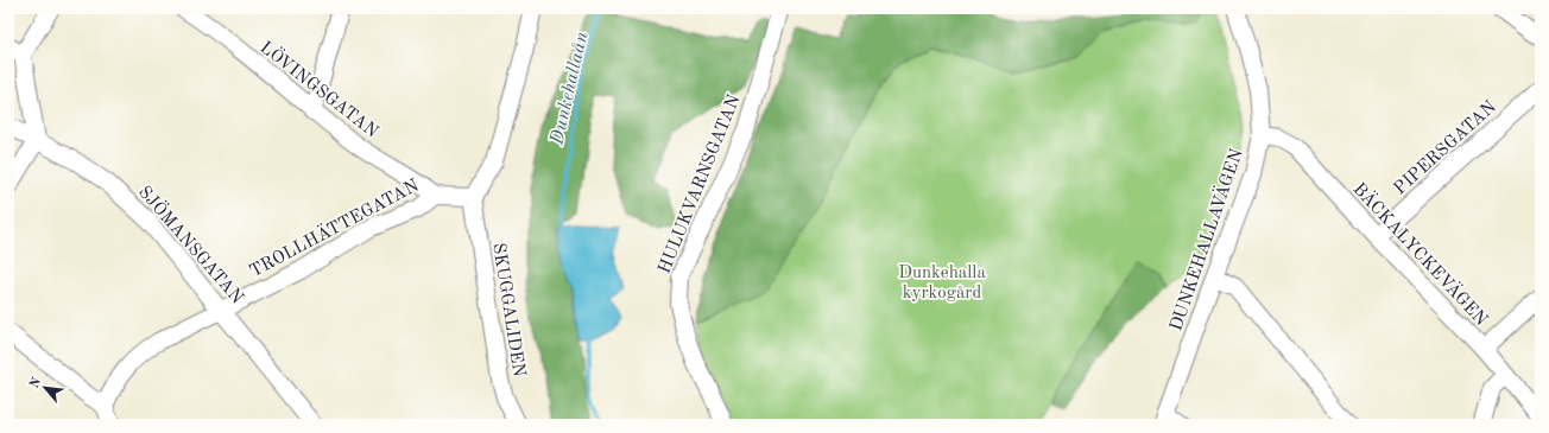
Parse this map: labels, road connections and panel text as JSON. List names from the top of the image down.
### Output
{
  "streets": {
    "street": [
      "LÖVINGSGATAN",
      "PIPERSGATAN",
      "HULUKVARNSGATAN",
      "TROLLHÄTTEGATAN",
      "DUNKEHALLAVÄGEN",
      "SJÖMANSGATAN",
      "BÄCKALYCKEVÄGEN",
      "SKUGGALIDEN"
    ]
  },
  "crossings": [
    ["LÖVINGSGATAN", "TROLLHÄTTEGATAN"],
    ["PIPERSGATAN", "BÄCKALYCKEVÄGEN"],
    ["TROLLHÄTTEGATAN", "SJÖMANSGATAN"],
    ["TROLLHÄTTEGATAN", "SKUGGALIDEN"],
    ["DUNKEHALLAVÄGEN", "BÄCKALYCKEVÄGEN"]
  ],
  "water": ["Dunkehallaån"],
  "parks": ["Dunkehalla kyrkogård"],
  "north": "top left"
}
